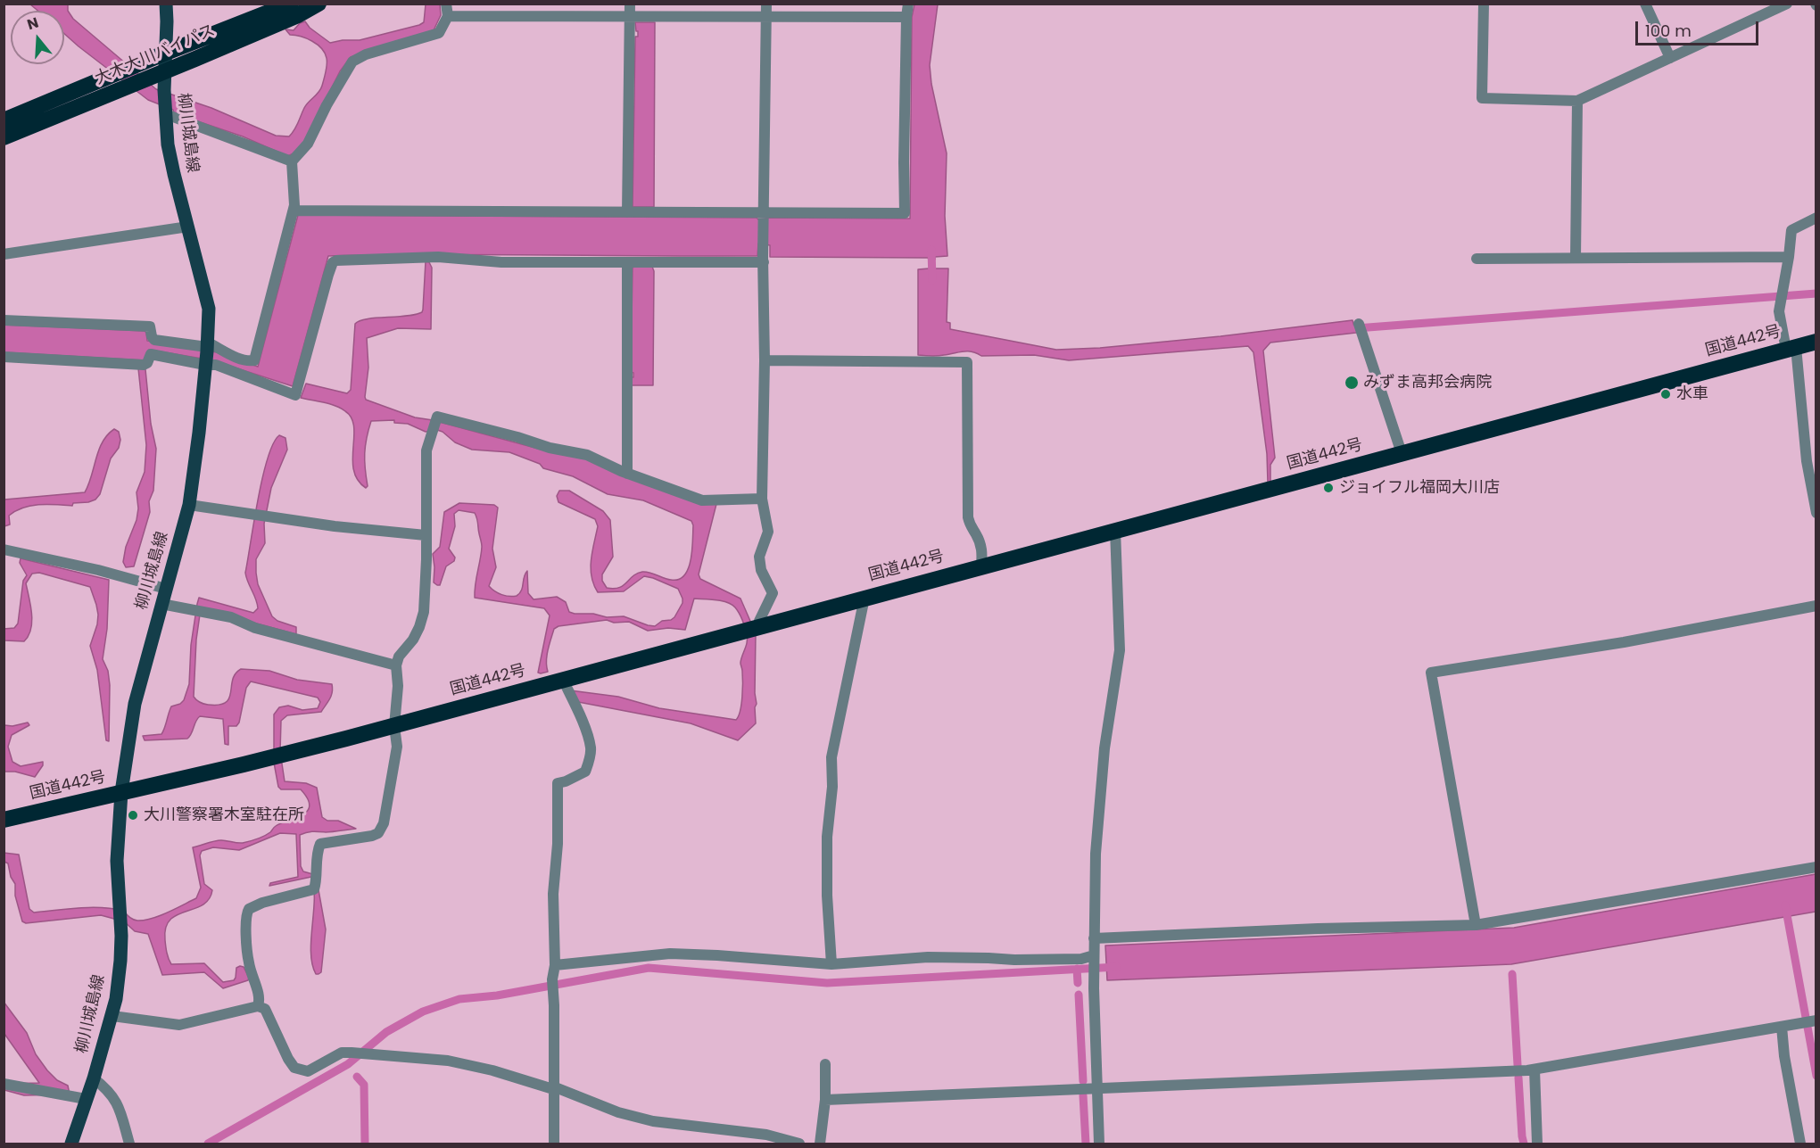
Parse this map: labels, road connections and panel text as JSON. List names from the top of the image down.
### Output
{
  "streets": {
    "highway": ["大木大川バイパス", "国道442号"],
    "main road": ["柳川城島線"]
  },
  "crossings": [
    ["大木大川バイパス", "柳川城島線"],
    ["柳川城島線", "国道442号"]
  ],
  "places": [
    "みずま高邦会病院",
    "水車",
    "ジョイフル福岡大川店",
    "大川警察署木室駐在所"
  ],
  "scale_bar": "100 m",
  "north": "top"
}
